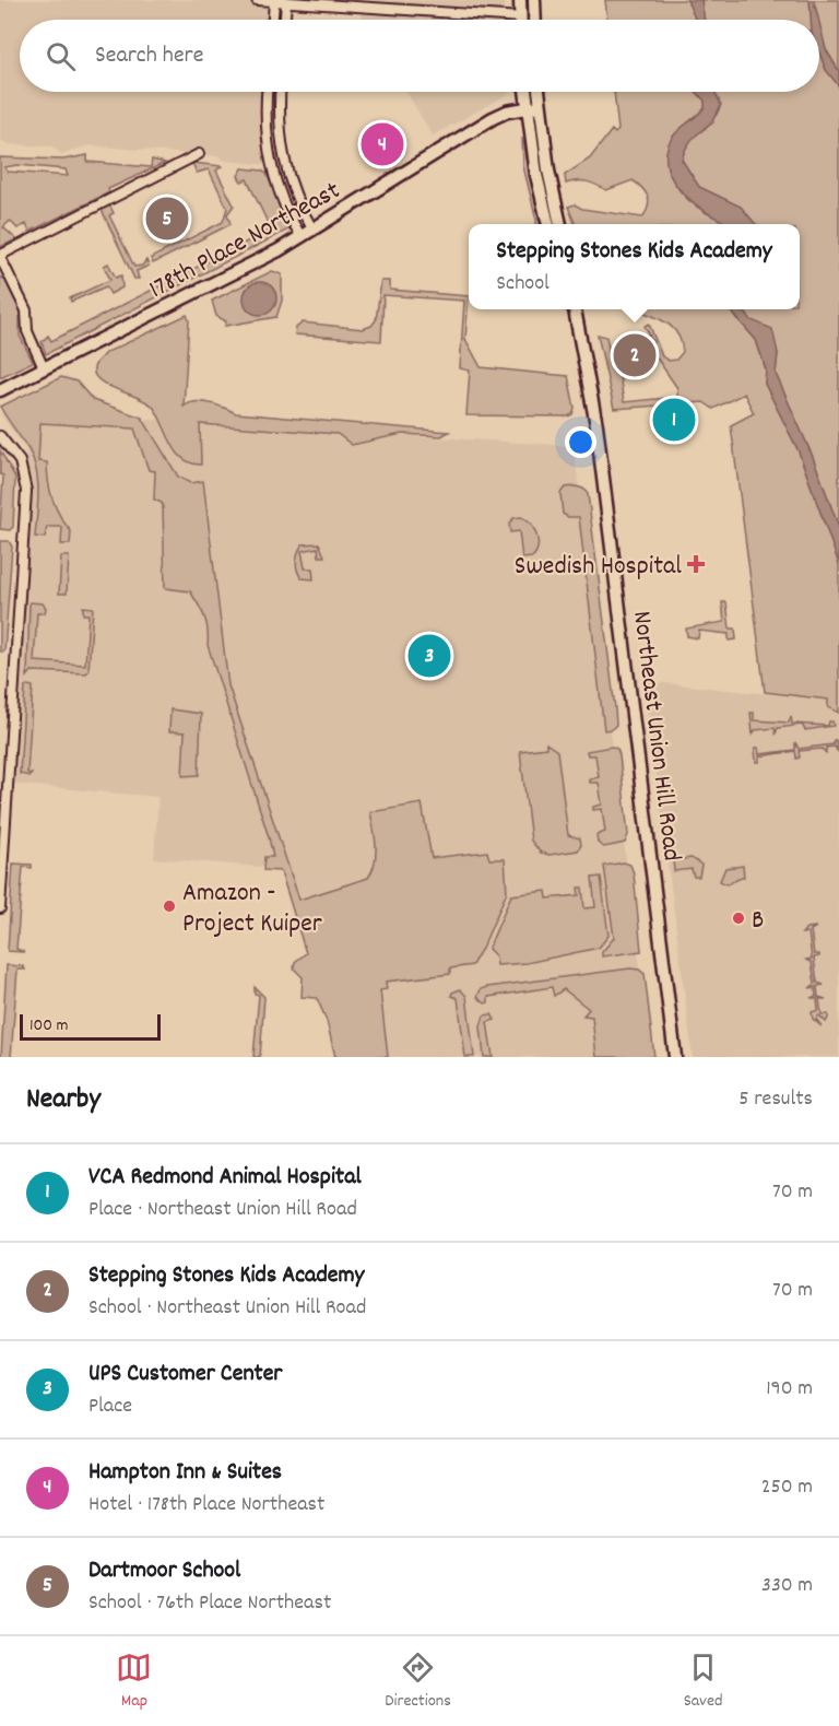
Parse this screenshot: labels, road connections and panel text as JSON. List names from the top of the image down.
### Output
{
  "streets": {
    "main road": ["178th Place Northeast", "Northeast Union Hill Road"]
  },
  "places": {
    "health": ["Swedish Hospital"],
    "other": ["Amazon - Project Kuiper", "B"]
  },
  "scale_bar": "100 m",
  "page": {
    "search": "Search here",
    "pins": [
      "4",
      "5",
      "2",
      "1",
      "3"
    ],
    "popup": ["Stepping Stones Kids Academy", "School"],
    "scale": "100 m",
    "heading": ["Nearby", "5 results"],
    "list": [
      {
        "mark": "1",
        "name": "VCA Redmond Animal Hospital",
        "note": "Place · Northeast Union Hill Road",
        "value": "70 m"
      },
      {
        "mark": "2",
        "name": "Stepping Stones Kids Academy",
        "note": "School · Northeast Union Hill Road",
        "value": "70 m"
      },
      {
        "mark": "3",
        "name": "UPS Customer Center",
        "note": "Place",
        "value": "190 m"
      },
      {
        "mark": "4",
        "name": "Hampton Inn & Suites",
        "note": "Hotel · 178th Place Northeast",
        "value": "250 m"
      },
      {
        "mark": "5",
        "name": "Dartmoor School",
        "note": "School · 76th Place Northeast",
        "value": "330 m"
      }
    ],
    "nav": ["Map", "Directions", "Saved"]
  }
}
